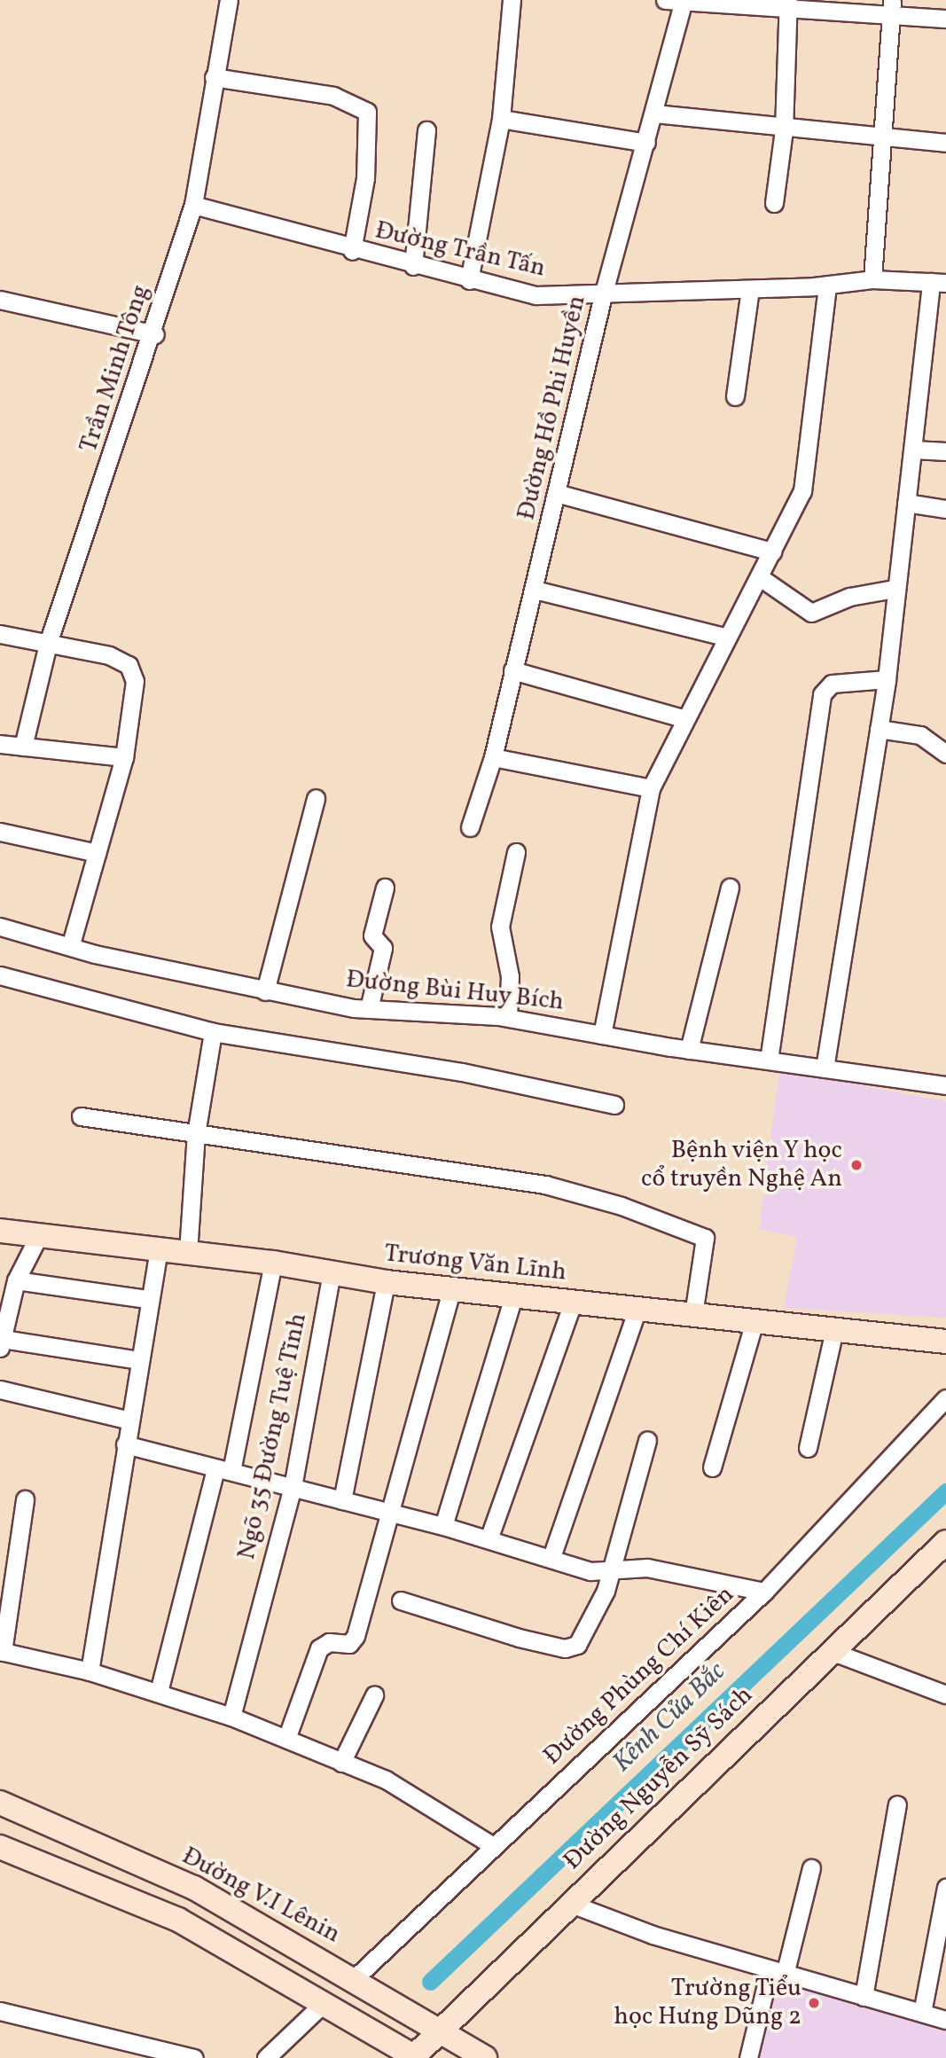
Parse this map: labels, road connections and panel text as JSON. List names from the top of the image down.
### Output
{
  "streets": {
    "main road": ["Trương Văn Lĩnh", "Đường Nguyễn Sỹ Sách", "Đường V.I Lênin"],
    "street": [
      "Đường Trần Tấn",
      "Trần Minh Tông",
      "Đường Hồ Phi Huyền",
      "Đường Bùi Huy Bích",
      "Ngõ 35 Đường Tuệ Tĩnh",
      "Đường Phùng Chí Kiên"
    ]
  },
  "crossings": [
    ["Đường Trần Tấn", "Trần Minh Tông"],
    ["Đường Trần Tấn", "Đường Hồ Phi Huyền"],
    ["Trương Văn Lĩnh", "Ngõ 35 Đường Tuệ Tĩnh"],
    ["Đường Phùng Chí Kiên", "Đường V.I Lênin"],
    ["Đường Nguyễn Sỹ Sách", "Đường V.I Lênin"]
  ],
  "water": ["Kênh Cửa Bắc"],
  "places": ["Bệnh viện Y học cổ truyền Nghệ An", "Trường Tiểu học Hưng Dũng 2"]
}
